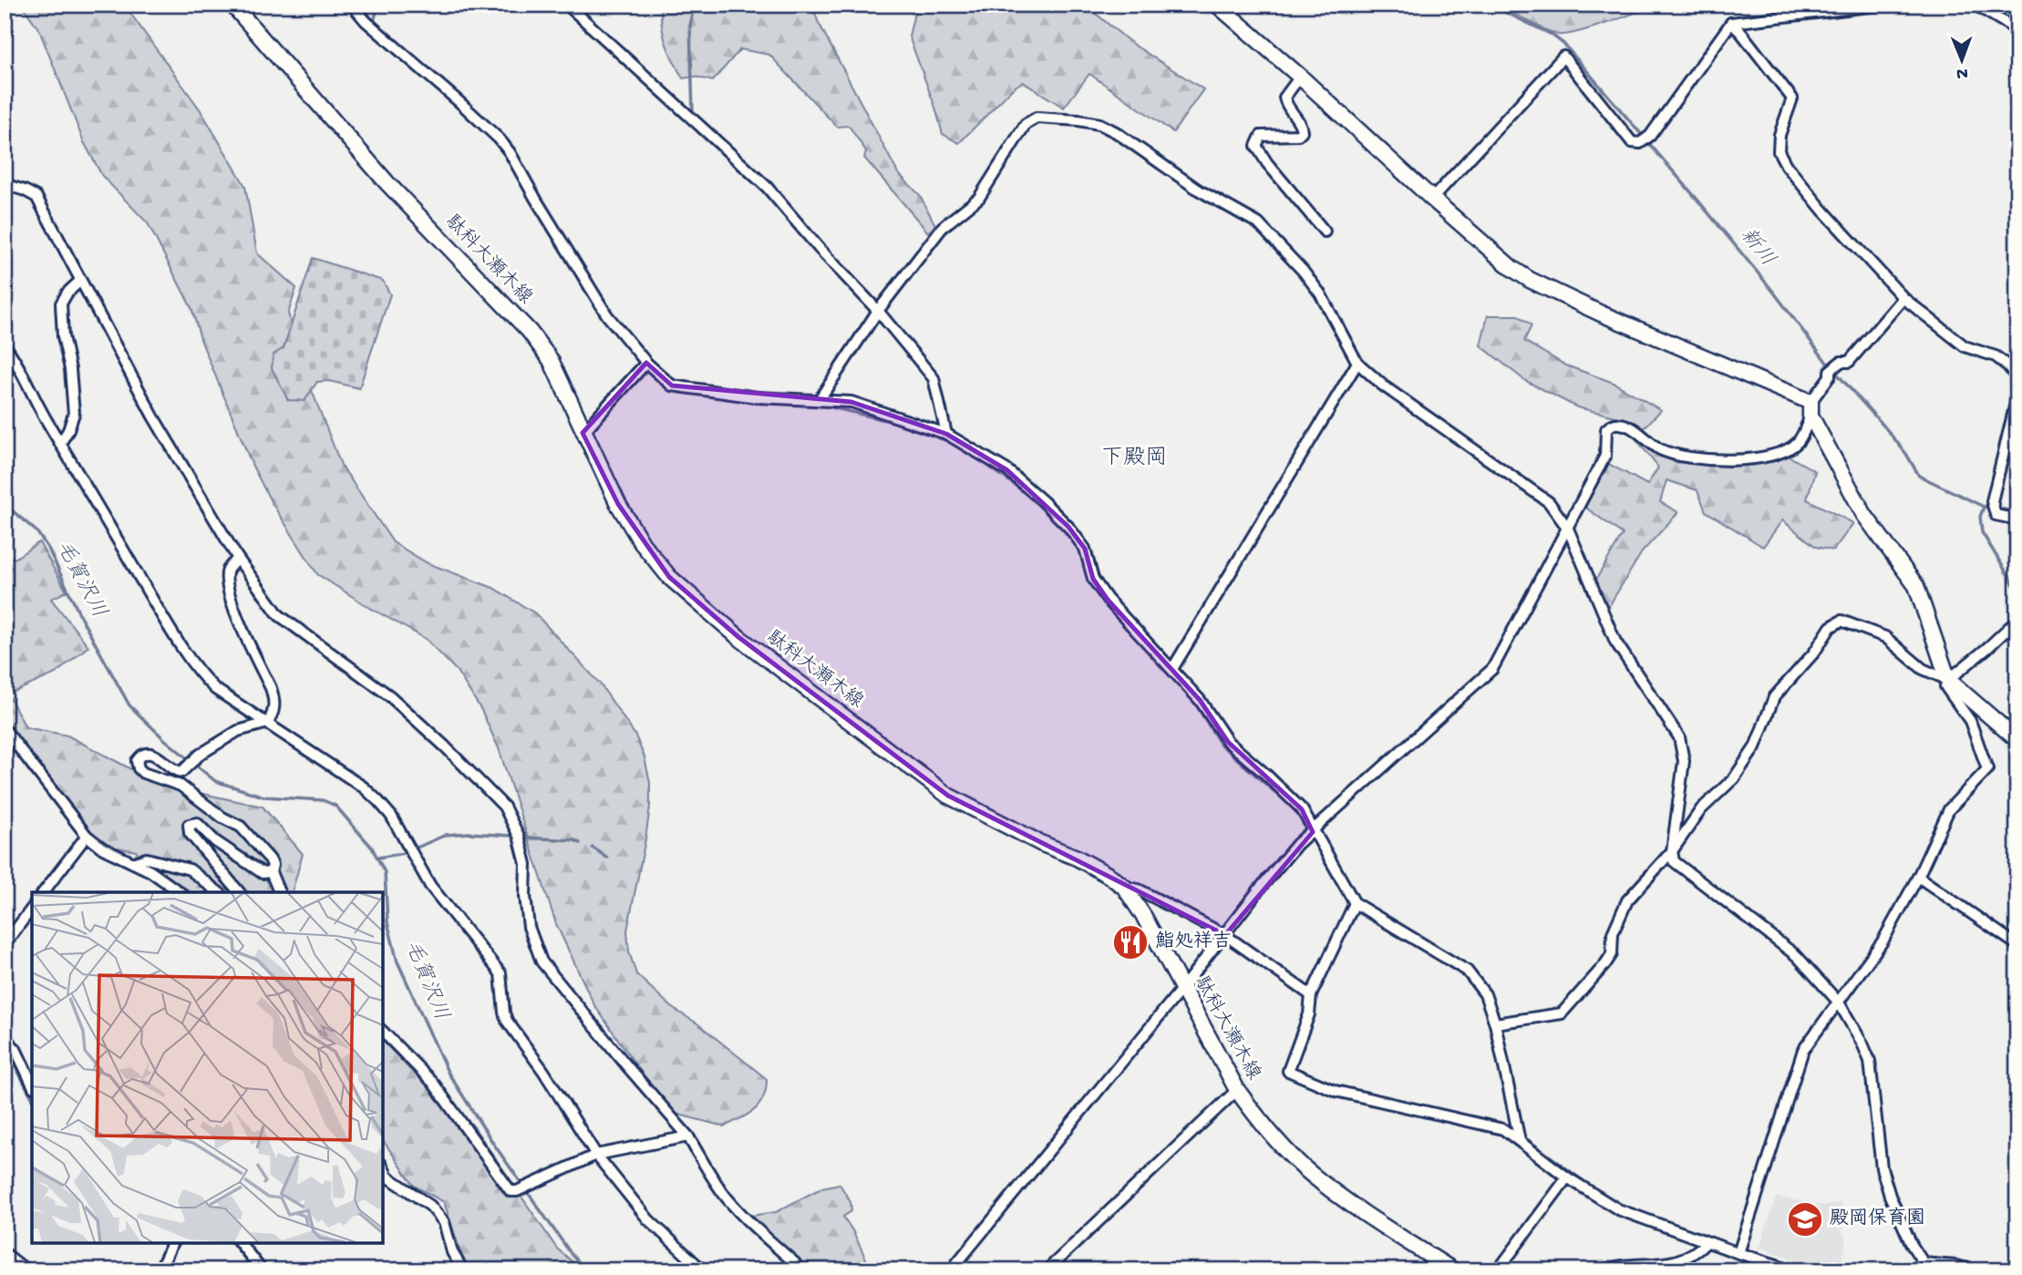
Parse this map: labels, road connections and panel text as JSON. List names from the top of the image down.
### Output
{
  "streets": {
    "main road": ["駄科大瀬木線"]
  },
  "districts": ["下殿岡"],
  "water": ["新川", "毛賀沢川"],
  "places": {
    "restaurant": ["鮨処祥吉"],
    "school or university": ["殿岡保育園"]
  },
  "north": "bottom"
}
